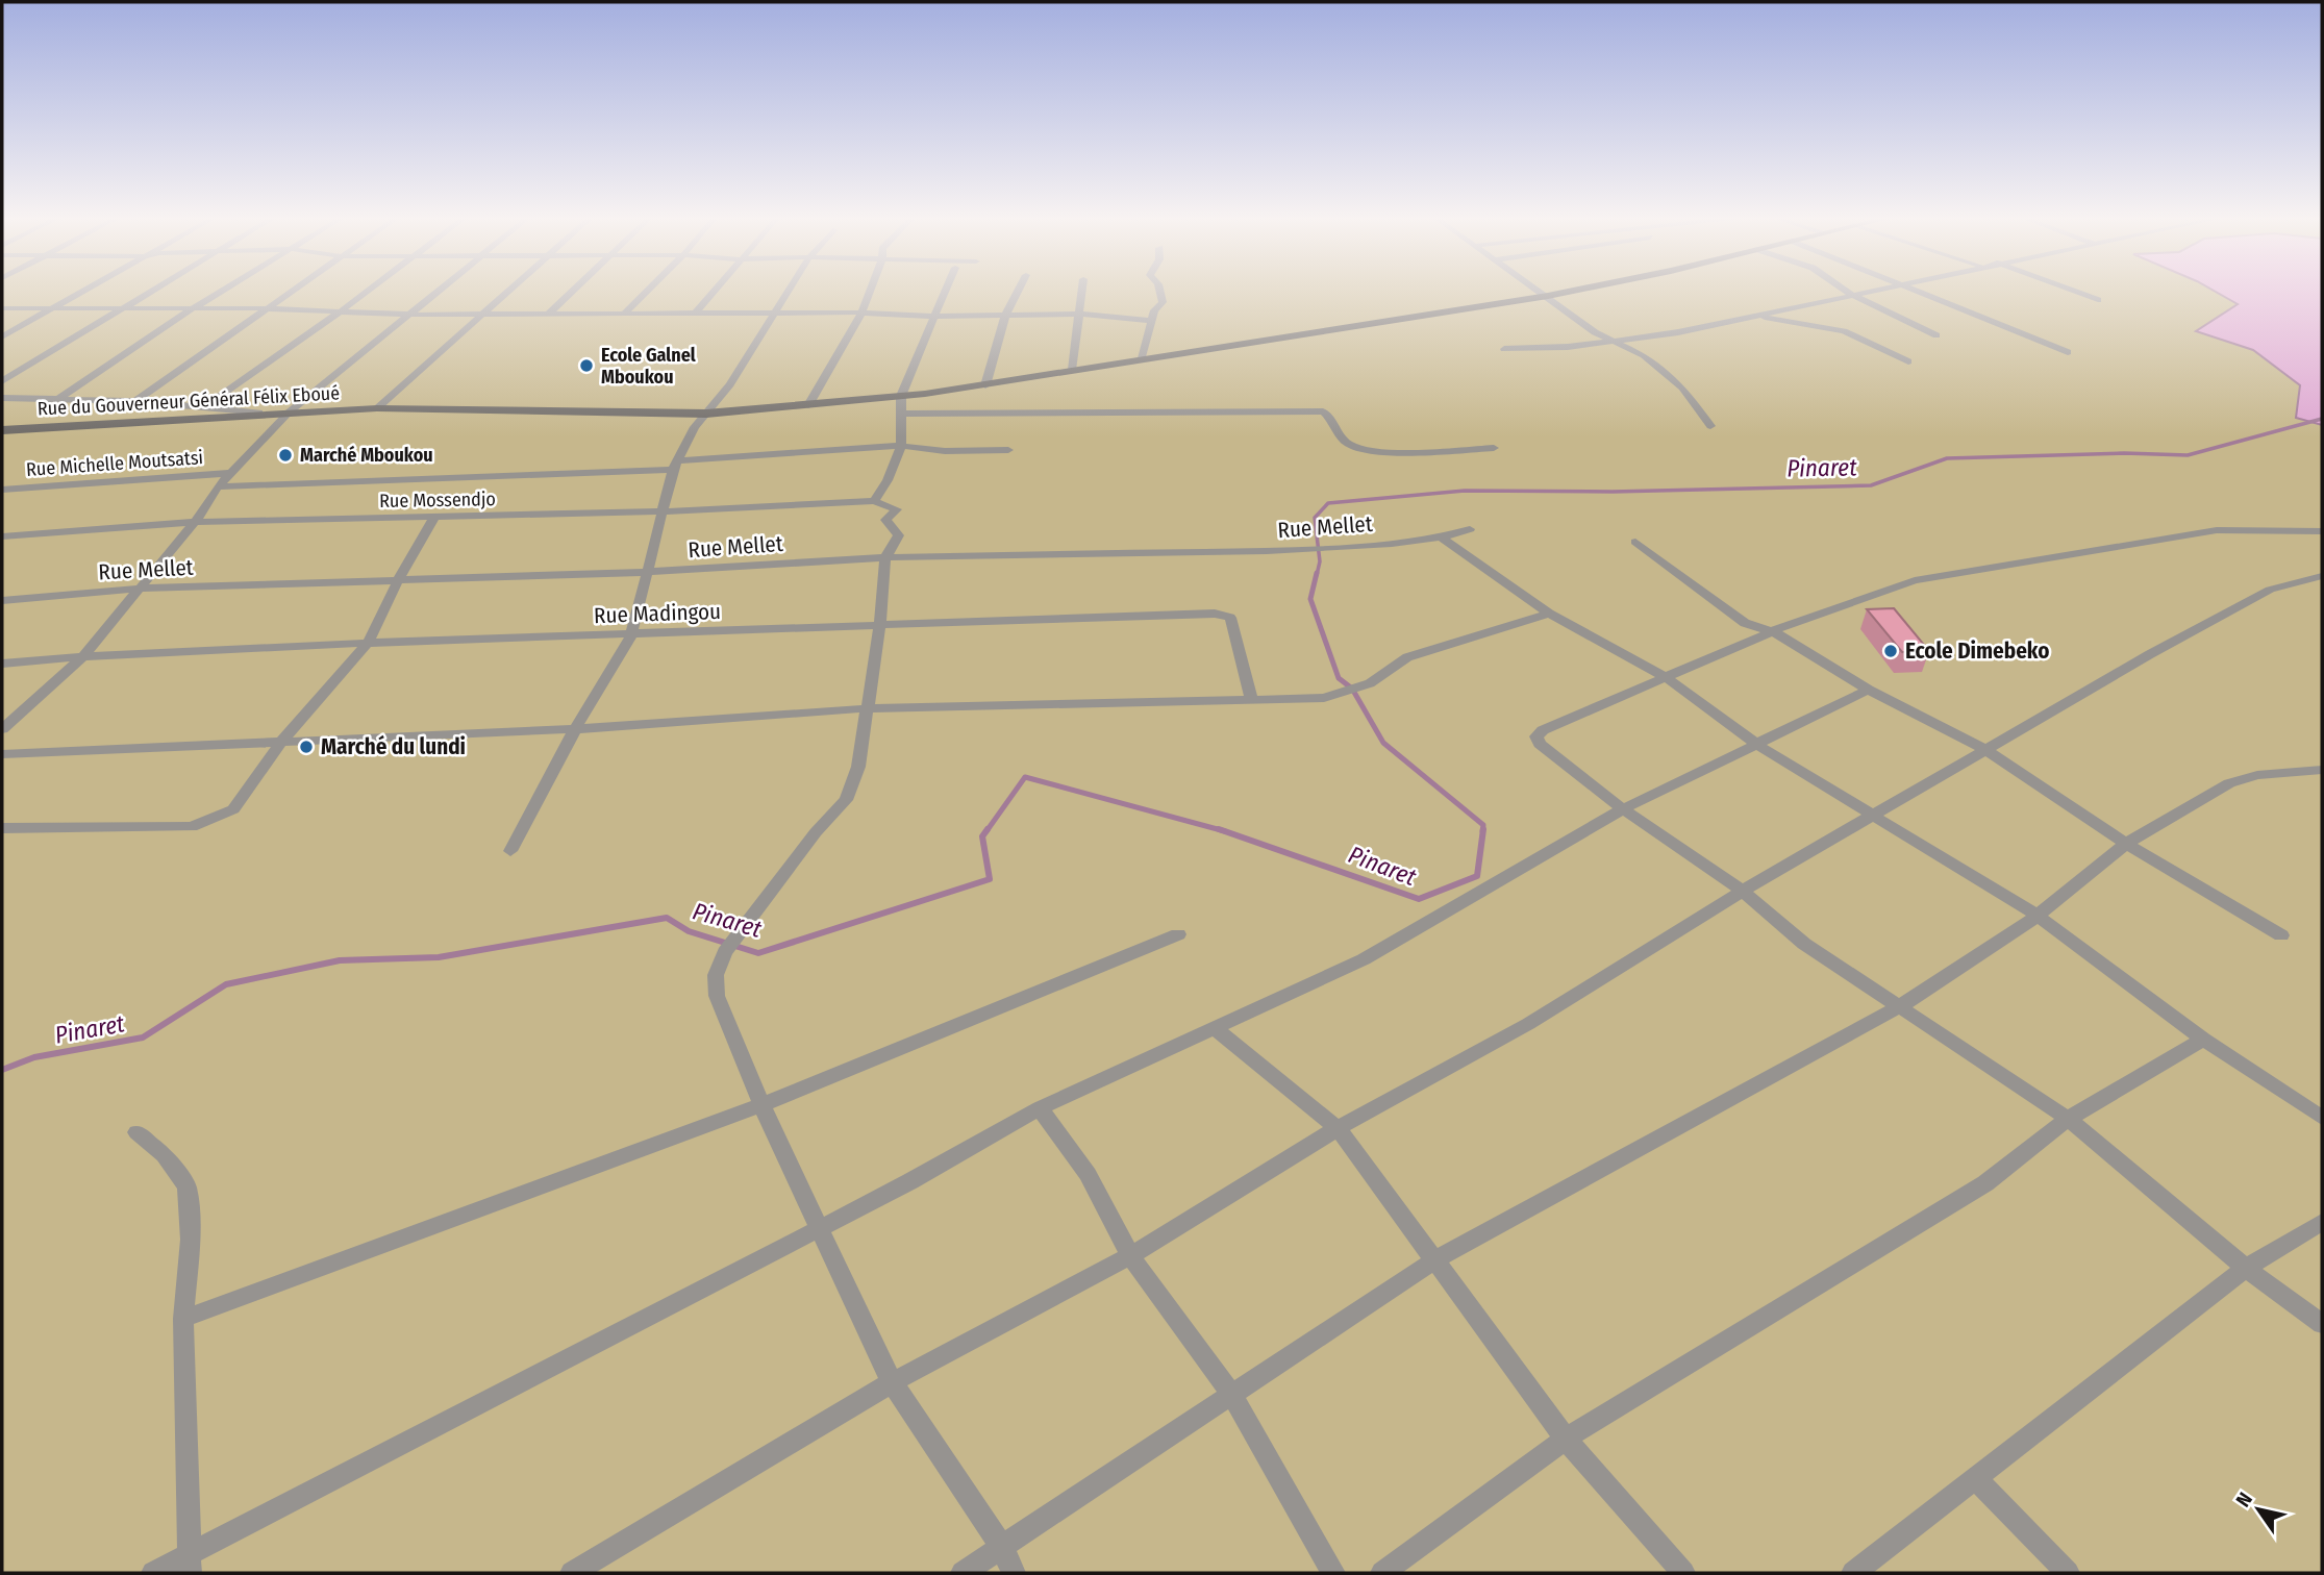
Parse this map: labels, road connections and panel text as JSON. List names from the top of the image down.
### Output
{
  "streets": {
    "main road": ["Rue du Gouverneur Général Félix Eboué"],
    "street": [
      "Rue Michelle Moutsatsi",
      "Rue Mossendjo",
      "Rue Mellet",
      "Rue Madingou"
    ]
  },
  "water": ["Pinaret"],
  "places": [
    "Ecole Galnel Mboukou",
    "Marché Mboukou",
    "Ecole Dimebeko",
    "Marché du lundi"
  ],
  "north": "top left"
}
